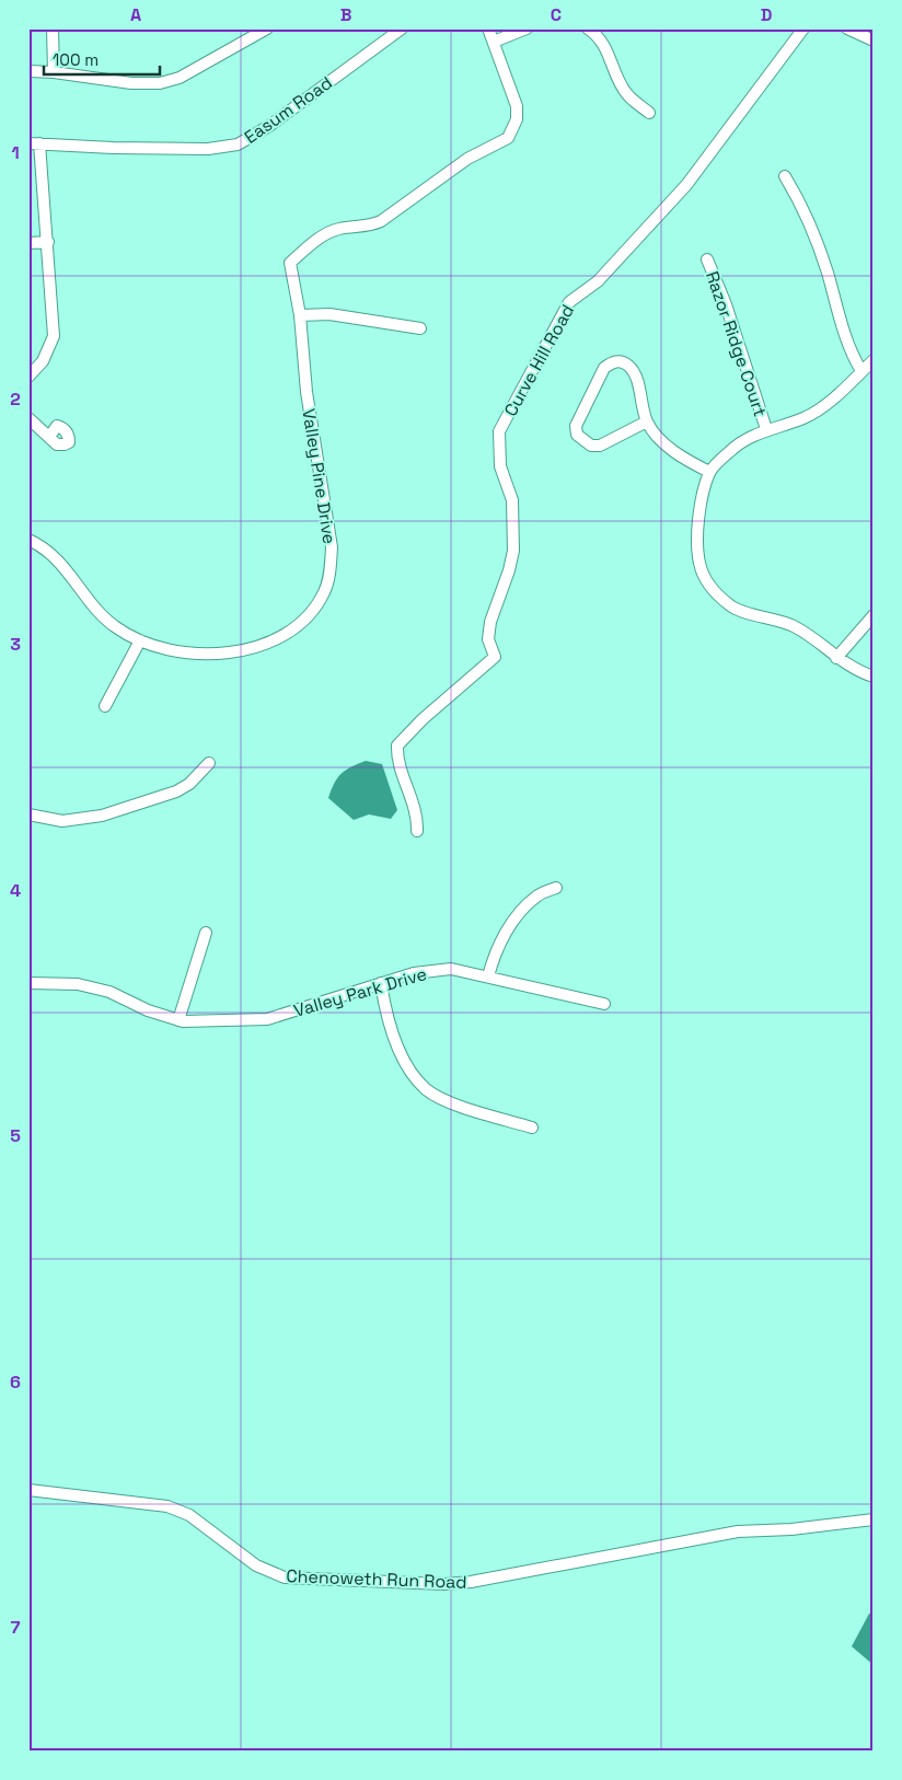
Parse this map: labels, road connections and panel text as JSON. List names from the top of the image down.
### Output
{
  "streets": {
    "street": [
      "Easum Road",
      "Razor Ridge Court",
      "Curve Hill Road",
      "Valley Pine Drive",
      "Valley Park Drive",
      "Chenoweth Run Road"
    ]
  },
  "scale_bar": "100 m",
  "grid": {
    "columns": [
      "A",
      "B",
      "C",
      "D"
    ],
    "rows": [
      "1",
      "2",
      "3",
      "4",
      "5",
      "6",
      "7"
    ]
  }
}
